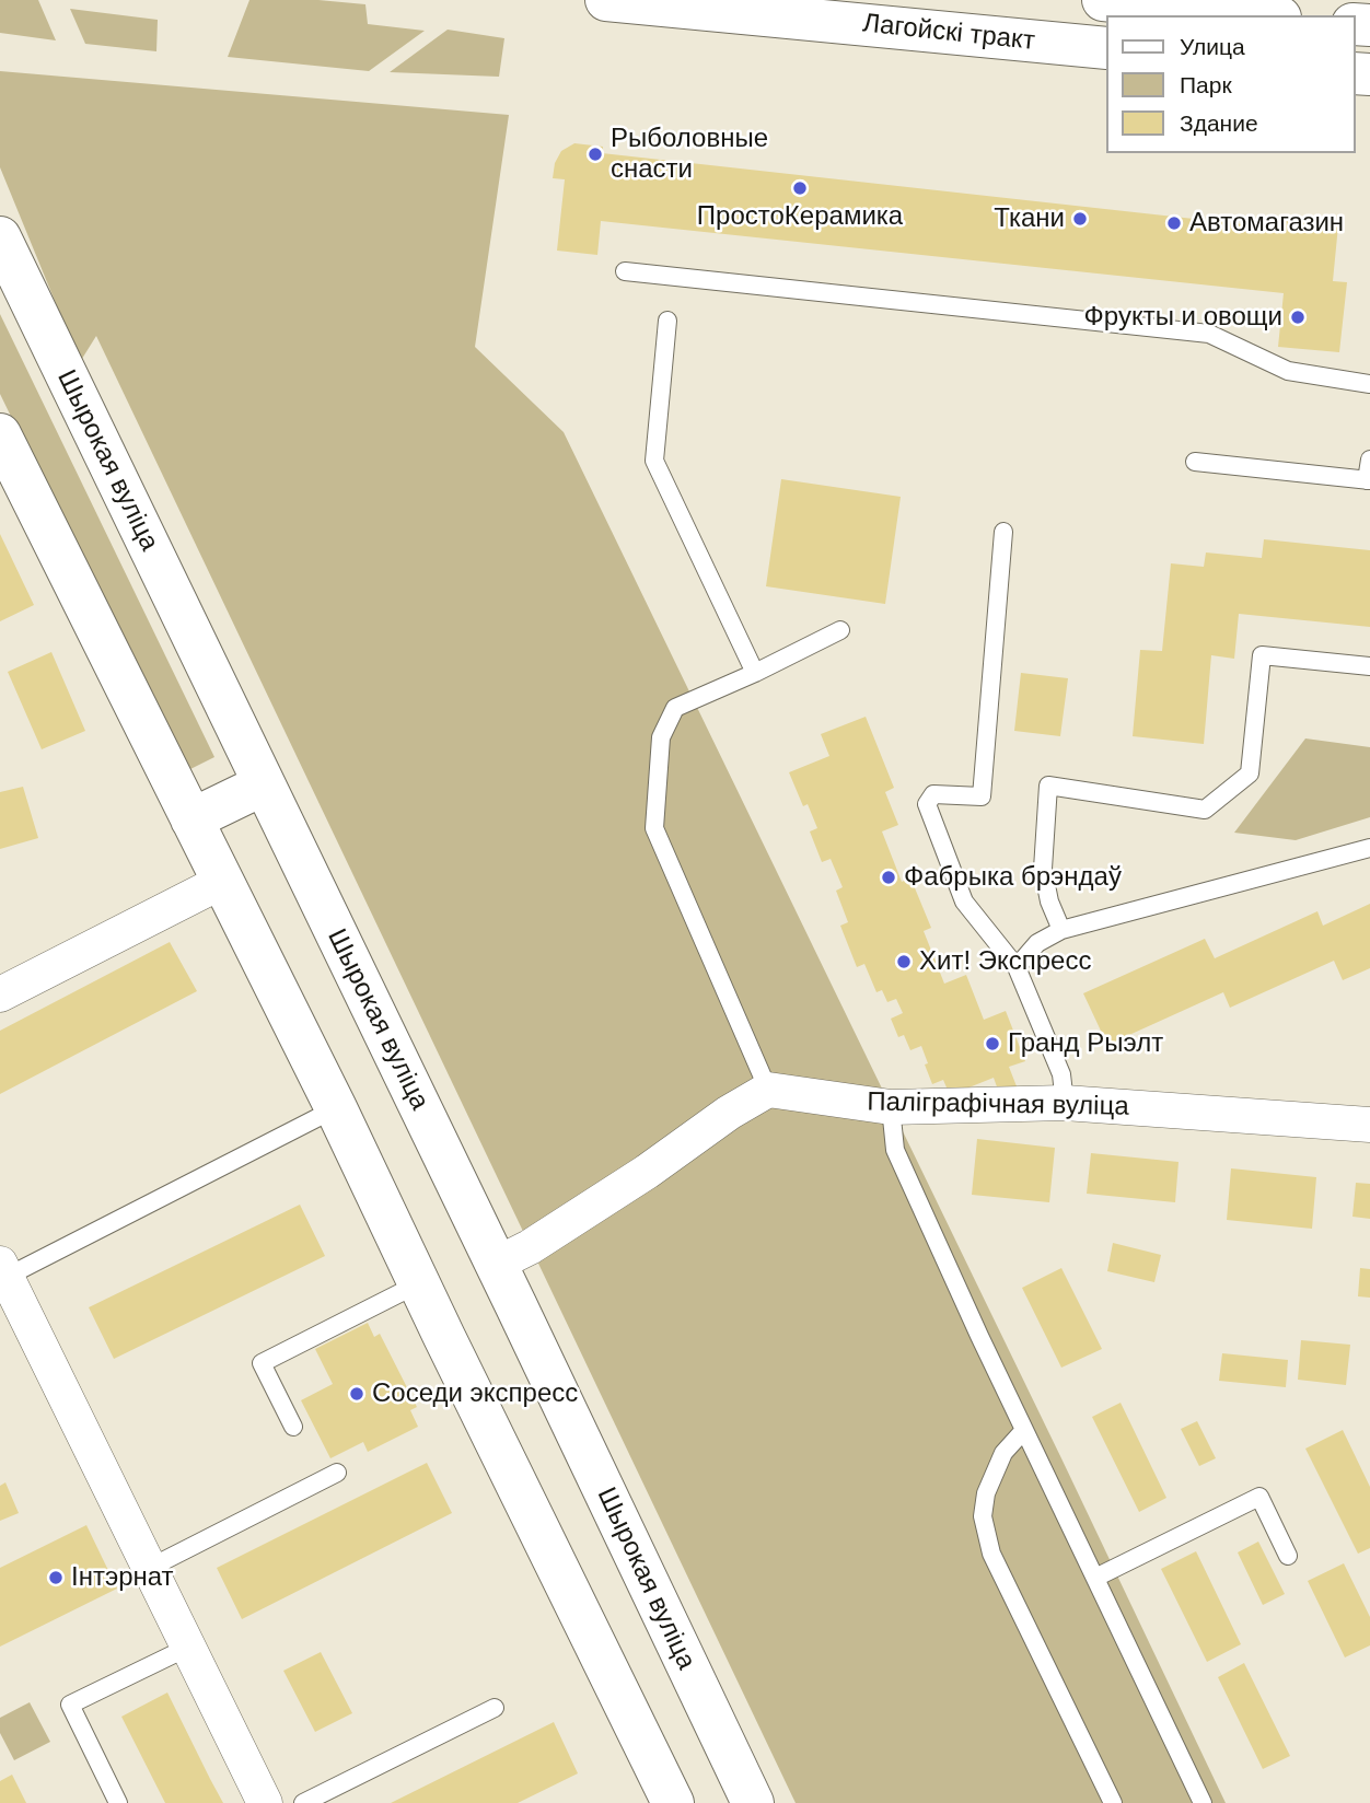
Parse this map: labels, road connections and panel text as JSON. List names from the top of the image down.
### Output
{
  "streets": {
    "main road": ["Лагойскі тракт", "Шырокая вуліца"],
    "street": ["Паліграфічная вуліца"]
  },
  "places": [
    "Рыболовные снасти",
    "ПростоКерамика",
    "Ткани",
    "Автомагазин",
    "Фрукты и овощи",
    "Фабрыка брэндаў",
    "Хит! Экспресс",
    "Гранд Рыэлт",
    "Соседи экспресс",
    "Інтэрнат"
  ],
  "legend": ["Улица", "Парк", "Здание"]
}
